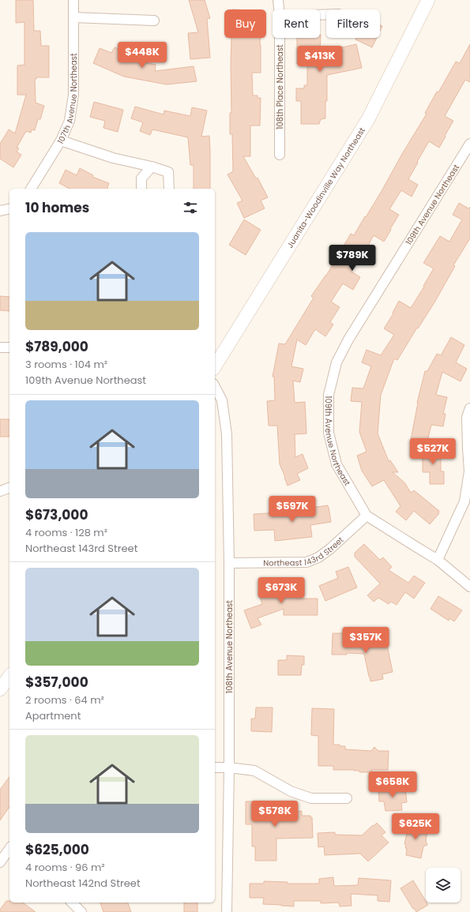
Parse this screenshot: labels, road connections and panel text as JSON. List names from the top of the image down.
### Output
{
  "streets": {
    "main road": ["Juanita-Woodinville Way Northeast"],
    "street": [
      "108th Place Northeast",
      "107th Avenue Northeast",
      "109th Avenue Northeast",
      "Northeast 143rd Street",
      "108th Avenue Northeast"
    ]
  },
  "crossings": [
    ["109th Avenue Northeast", "Northeast 143rd Street"],
    ["Northeast 143rd Street", "108th Avenue Northeast"]
  ],
  "page": {
    "chip": ["Buy", "Rent", "Filters"],
    "price": [
      "$448K",
      "$413K",
      "$789K",
      "$527K",
      "$597K",
      "$673K",
      "$357K",
      "$658K",
      "$578K",
      "$625K"
    ],
    "heading": "10 homes",
    "list": [
      {
        "name": "$789,000",
        "note": "3 rooms · 104 m² · 109th Avenue Northeast"
      },
      {
        "name": "$673,000",
        "note": "4 rooms · 128 m² · Northeast 143rd Street"
      },
      {
        "name": "$357,000",
        "note": "2 rooms · 64 m² · Apartment"
      },
      {
        "name": "$625,000",
        "note": "4 rooms · 96 m² · Northeast 142nd Street"
      }
    ]
  }
}
